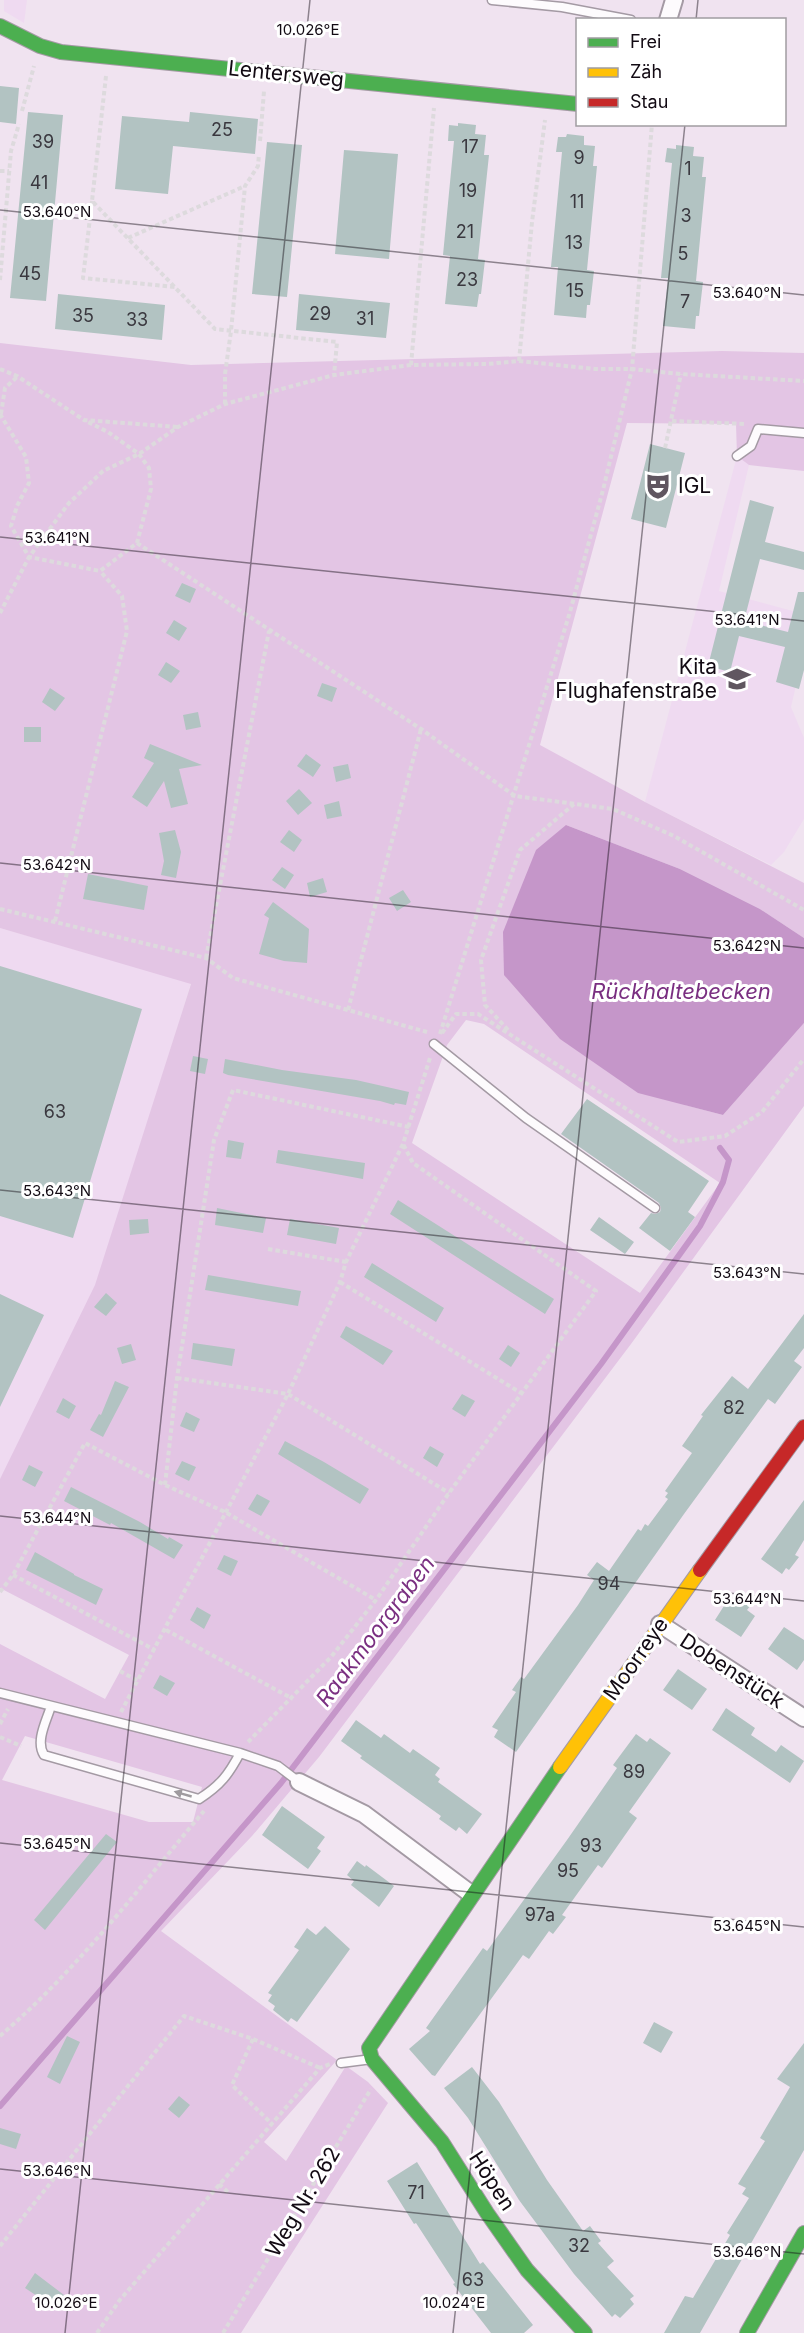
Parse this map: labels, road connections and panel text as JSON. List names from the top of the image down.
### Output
{
  "streets": {
    "street": [
      "Lentersweg",
      "Moorreye",
      "Dobenstück",
      "Höpen"
    ],
    "path": ["Weg Nr. 262"]
  },
  "crossings": [
    ["Moorreye", "Dobenstück"],
    ["Moorreye", "Höpen"],
    ["Höpen", "Weg Nr. 262"]
  ],
  "water": ["Rückhaltebecken", "Raakmoorgraben"],
  "places": {
    "theatre": ["IGL"],
    "school or university": ["Kita Flughafenstraße"]
  },
  "house_numbers": [
    "25",
    "39",
    "17",
    "9",
    "1",
    "41",
    "19",
    "11",
    "3",
    "21",
    "13",
    "5",
    "45",
    "23",
    "15",
    "7",
    "29",
    "35",
    "31",
    "33",
    "63",
    "82",
    "94",
    "89",
    "93",
    "95",
    "97a",
    "71",
    "32",
    "63"
  ],
  "legend": ["Frei", "Zäh", "Stau"],
  "coordinates": [
    "10.026°E",
    "53.640°N",
    "53.641°N",
    "53.642°N",
    "53.643°N",
    "53.644°N",
    "53.645°N",
    "53.646°N",
    "10.024°E"
  ]
}
